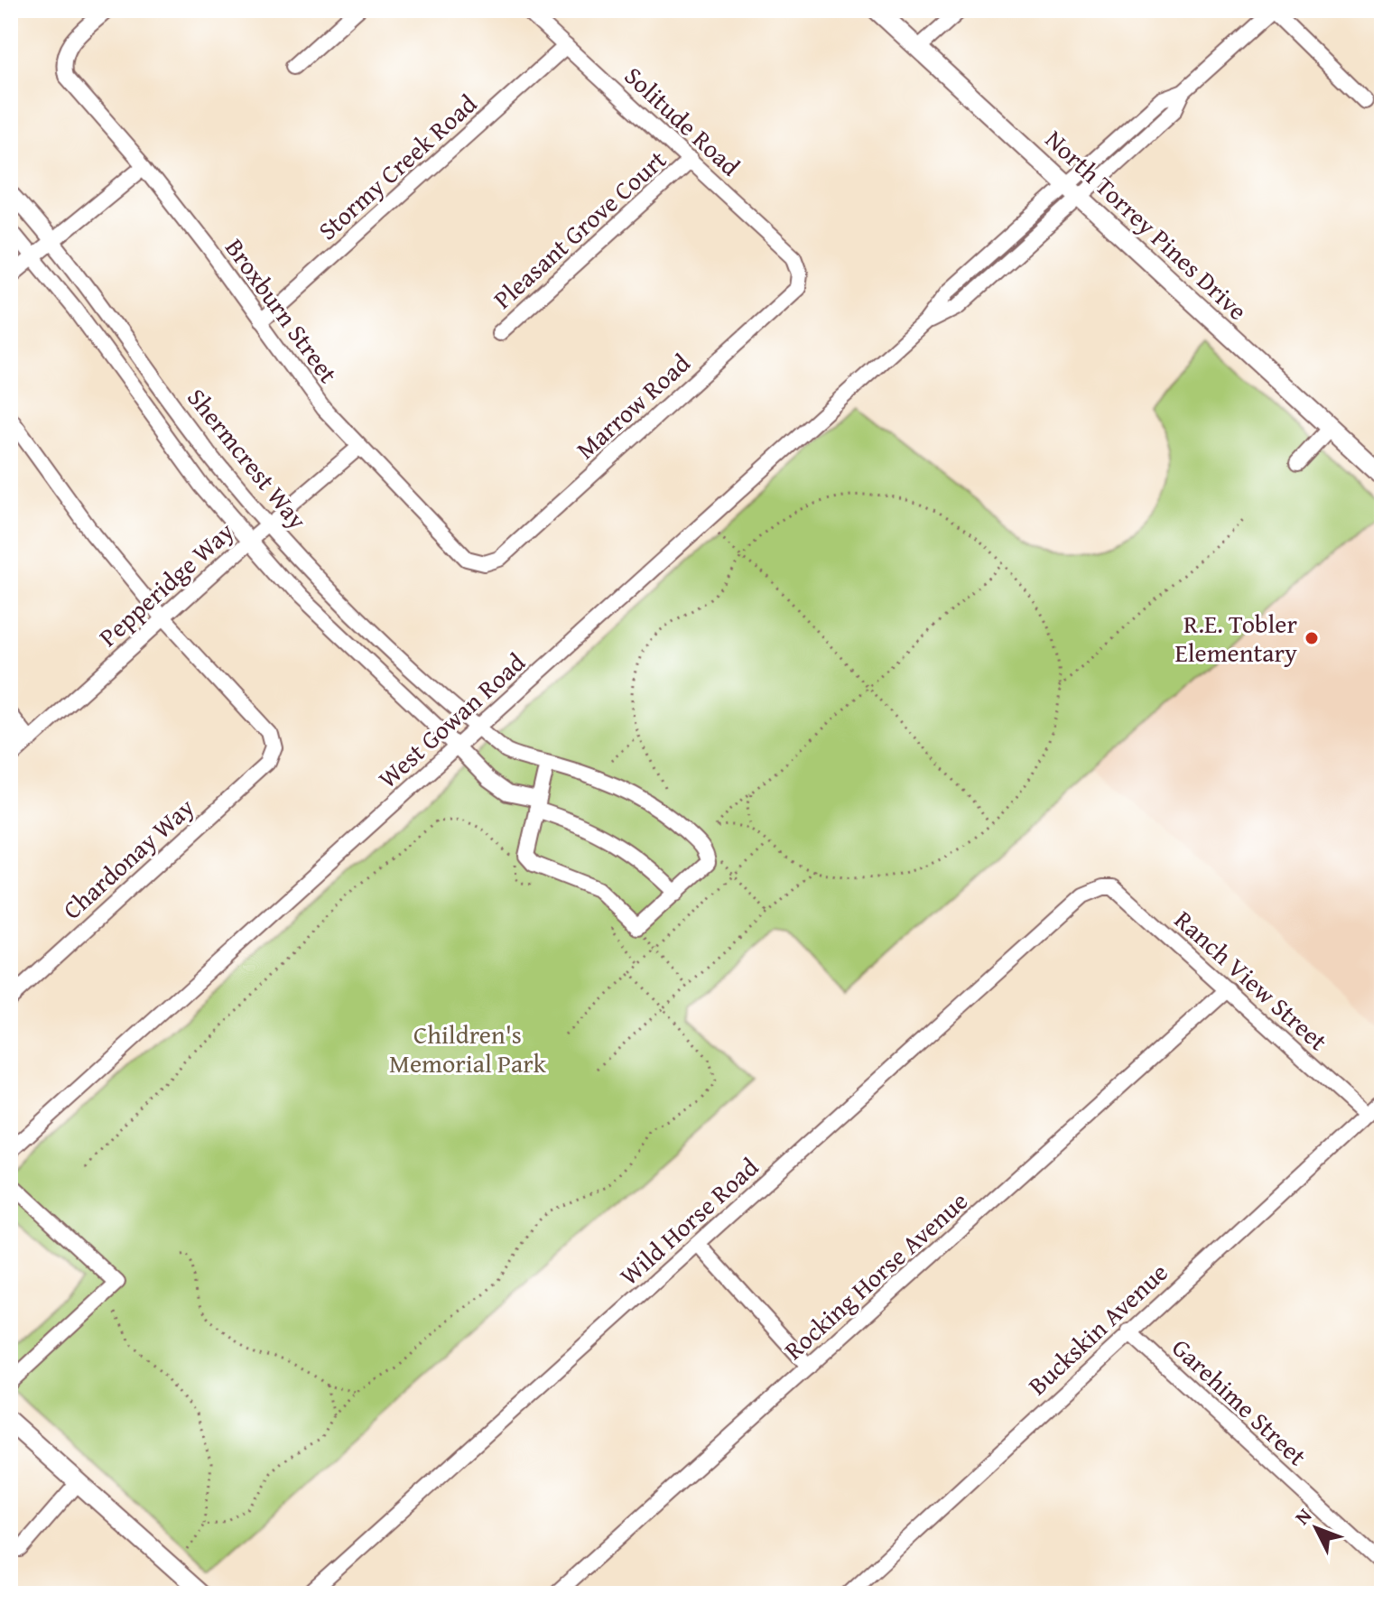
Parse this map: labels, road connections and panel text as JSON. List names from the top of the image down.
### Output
{
  "streets": {
    "main road": ["North Torrey Pines Drive"],
    "street": [
      "Solitude Road",
      "Stormy Creek Road",
      "Pleasant Grove Court",
      "Broxburn Street",
      "Marrow Road",
      "Shermcrest Way",
      "Pepperidge Way",
      "West Gowan Road",
      "Chardonay Way",
      "Ranch View Street",
      "Wild Horse Road",
      "Rocking Horse Avenue",
      "Buckskin Avenue",
      "Garehime Street"
    ]
  },
  "crossings": [
    ["Solitude Road", "Stormy Creek Road"],
    ["Solitude Road", "Pleasant Grove Court"],
    ["Solitude Road", "Marrow Road"],
    ["Stormy Creek Road", "Broxburn Street"],
    ["North Torrey Pines Drive", "West Gowan Road"],
    ["Broxburn Street", "Marrow Road"],
    ["Broxburn Street", "Pepperidge Way"],
    ["Shermcrest Way", "Pepperidge Way"],
    ["Shermcrest Way", "West Gowan Road"],
    ["Pepperidge Way", "Chardonay Way"],
    ["Ranch View Street", "Wild Horse Road"],
    ["Ranch View Street", "Rocking Horse Avenue"],
    ["Ranch View Street", "Buckskin Avenue"],
    ["Buckskin Avenue", "Garehime Street"]
  ],
  "parks": ["Children's Memorial Park"],
  "places": ["R.E. Tobler Elementary"],
  "north": "top left"
}
